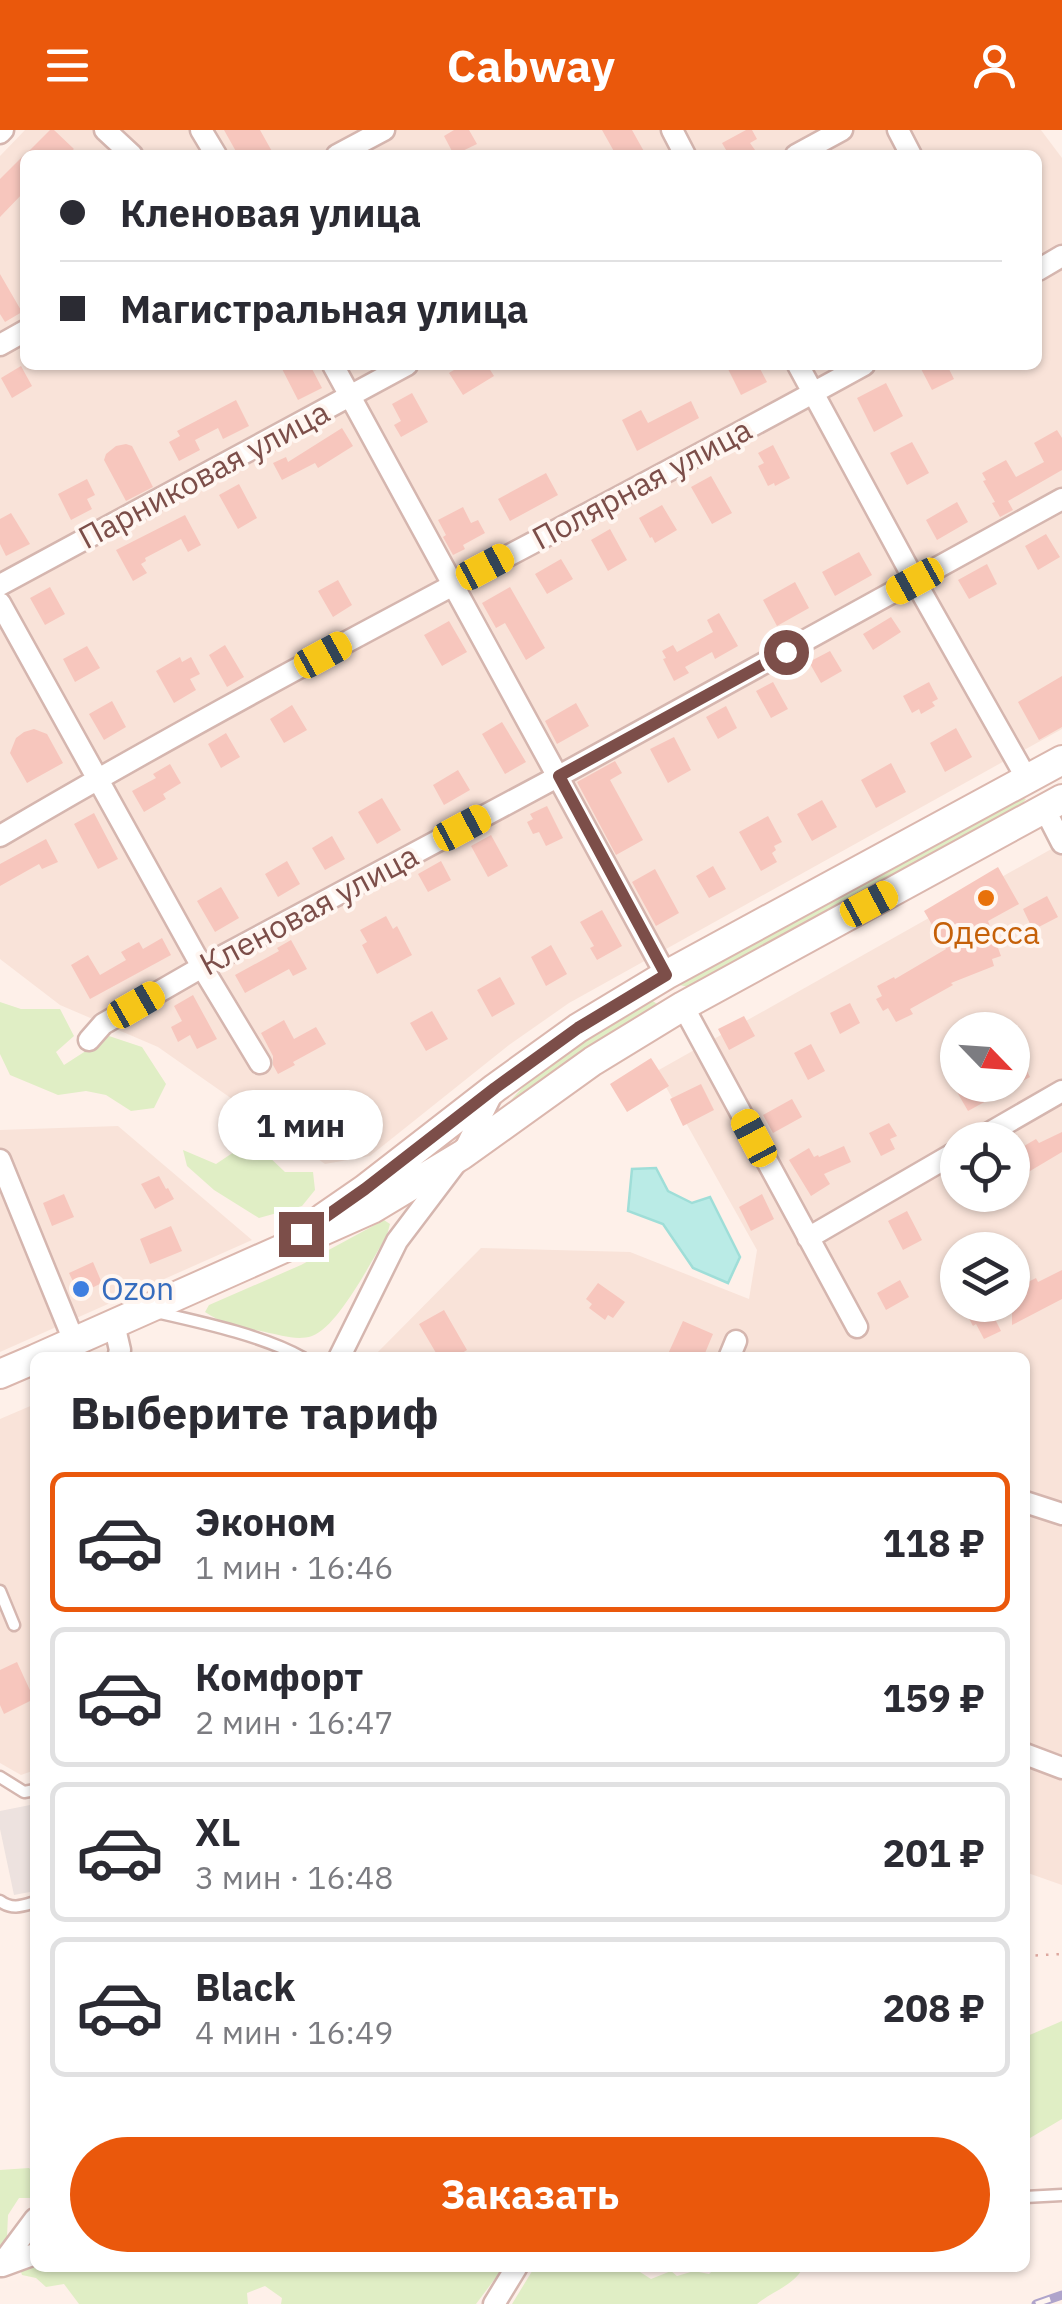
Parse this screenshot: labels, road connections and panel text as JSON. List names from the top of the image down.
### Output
{
  "streets": {
    "street": ["Парниковая улица", "Полярная улица", "Кленовая улица"]
  },
  "places": ["Одесса", "Ozon"],
  "north": "bottom right",
  "page": {
    "header": "Cabway",
    "banner": ["Кленовая улица", "Магистральная улица"],
    "bubble": "1 мин",
    "heading": "Выберите тариф",
    "list": [
      {
        "name": "Эконом",
        "note": "1 мин · 16:46",
        "value": "118 ₽"
      },
      {
        "name": "Комфорт",
        "note": "2 мин · 16:47",
        "value": "159 ₽"
      },
      {
        "name": "XL",
        "note": "3 мин · 16:48",
        "value": "201 ₽"
      },
      {
        "name": "Black",
        "note": "4 мин · 16:49",
        "value": "208 ₽"
      }
    ],
    "buttons": "Заказать"
  }
}
